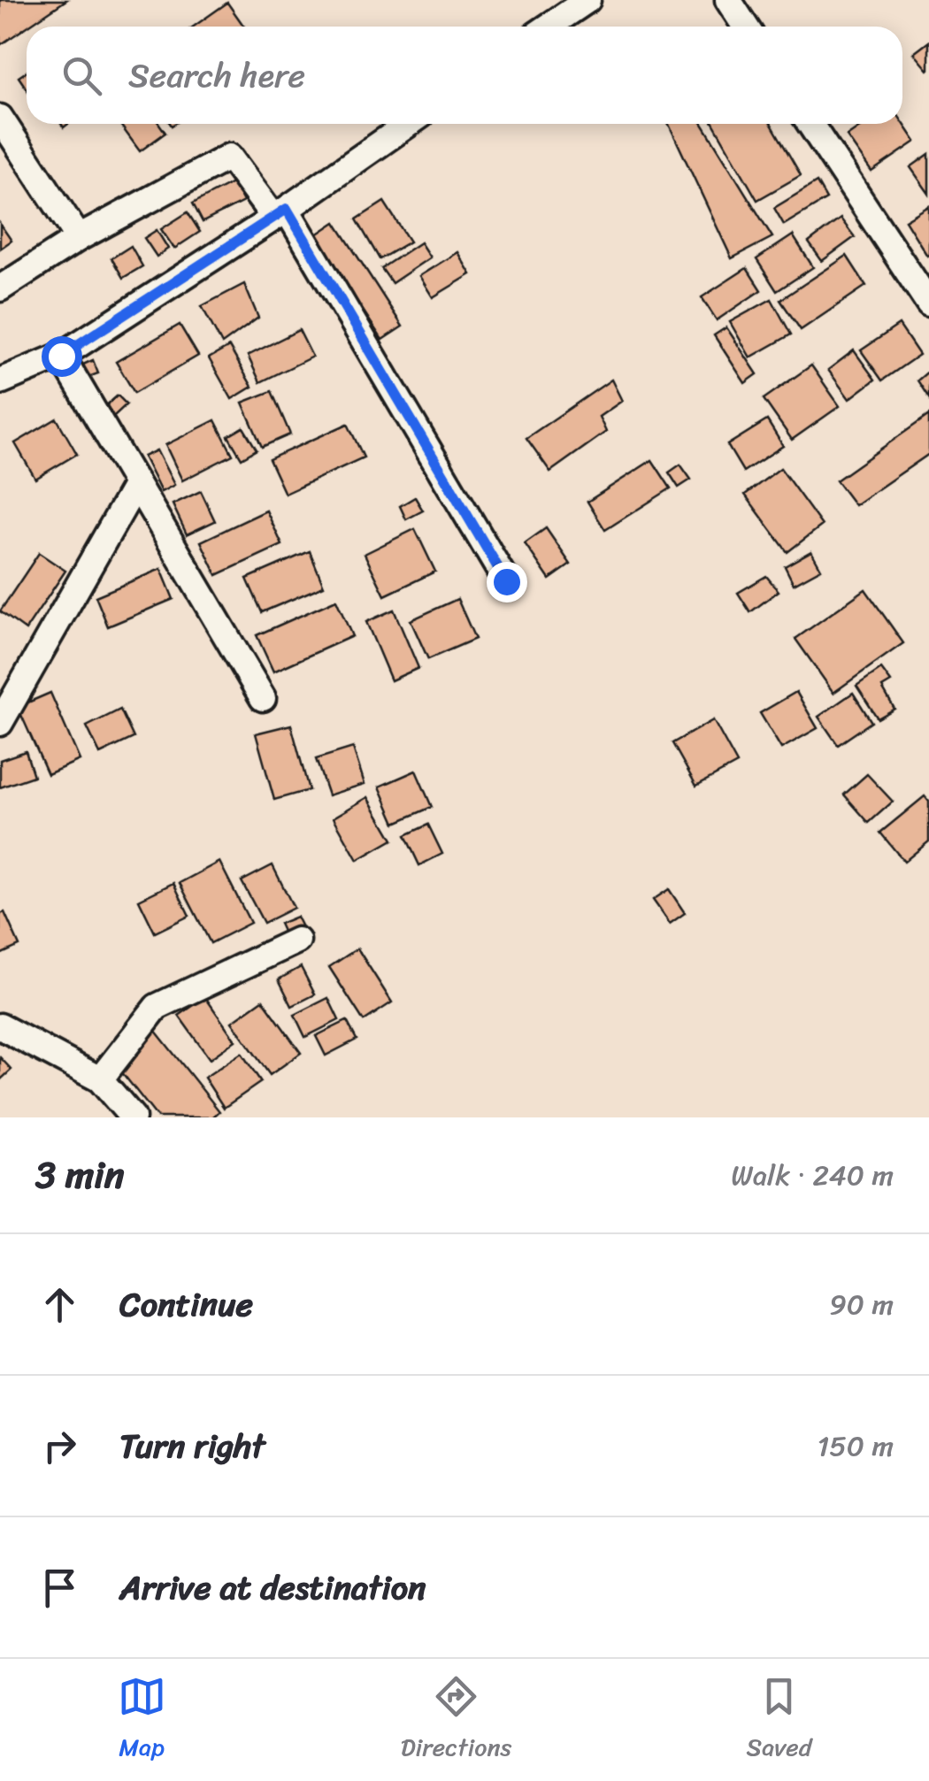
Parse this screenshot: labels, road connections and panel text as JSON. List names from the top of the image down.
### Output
{
  "page": {
    "search": "Search here",
    "heading": ["3 min", "Walk · 240 m"],
    "list": [
      ["Continue", "90 m"],
      ["Turn right", "150 m"],
      "Arrive at destination"
    ],
    "nav": ["Map", "Directions", "Saved"]
  }
}
